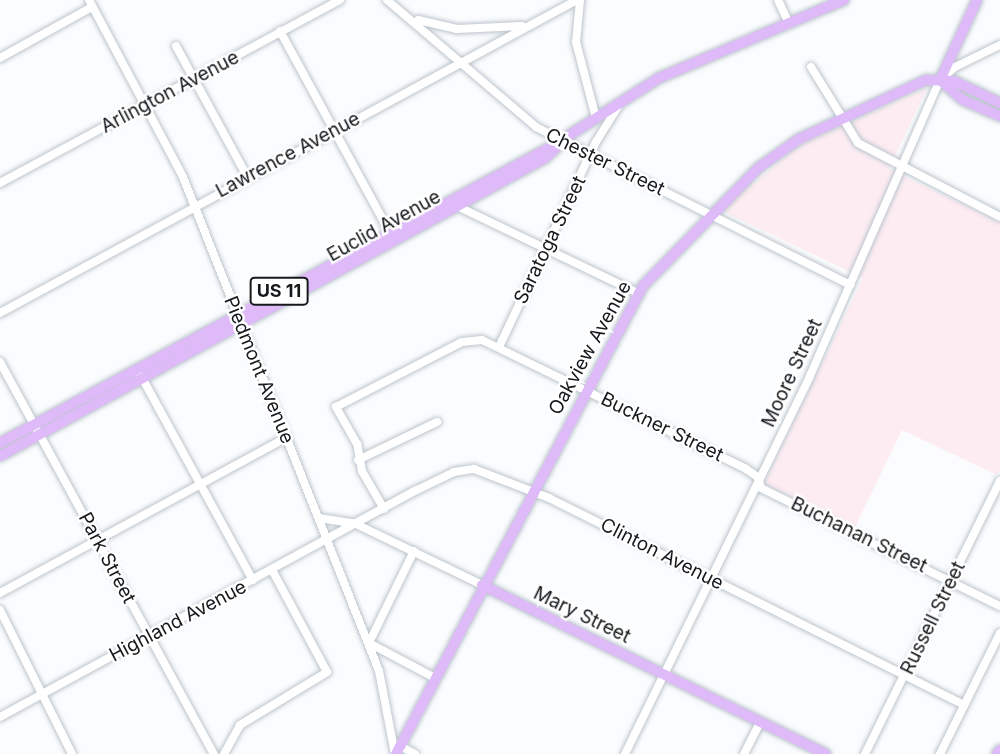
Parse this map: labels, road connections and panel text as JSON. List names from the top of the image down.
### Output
{
  "streets": {
    "main road": [
      "Euclid Avenue",
      "US 11",
      "Oakview Avenue",
      "Moore Street",
      "Mary Street"
    ],
    "street": [
      "Arlington Avenue",
      "Lawrence Avenue",
      "Chester Street",
      "Saratoga Street",
      "Piedmont Avenue",
      "Buckner Street",
      "Buchanan Street",
      "Clinton Avenue",
      "Park Street",
      "Russell Street",
      "Highland Avenue"
    ]
  },
  "crossings": [
    ["Arlington Avenue", "Piedmont Avenue"],
    ["Lawrence Avenue", "Chester Street"],
    ["Lawrence Avenue", "Piedmont Avenue"],
    ["Chester Street", "Euclid Avenue"],
    ["Chester Street", "Saratoga Street"],
    ["Chester Street", "Oakview Avenue"],
    ["Chester Street", "Moore Street"],
    ["Euclid Avenue", "Saratoga Street"],
    ["Euclid Avenue", "Piedmont Avenue"],
    ["Euclid Avenue", "Park Street"],
    ["Saratoga Street", "Buckner Street"],
    ["Oakview Avenue", "Piedmont Avenue"],
    ["Oakview Avenue", "Moore Street"],
    ["Oakview Avenue", "Buckner Street"],
    ["Oakview Avenue", "Clinton Avenue"],
    ["Oakview Avenue", "Mary Street"],
    ["Piedmont Avenue", "Mary Street"],
    ["Piedmont Avenue", "Highland Avenue"],
    ["Moore Street", "Buckner Street"],
    ["Moore Street", "Buchanan Street"],
    ["Moore Street", "Clinton Avenue"],
    ["Moore Street", "Mary Street"],
    ["Buckner Street", "Buchanan Street"],
    ["Buchanan Street", "Russell Street"],
    ["Clinton Avenue", "Mary Street"],
    ["Clinton Avenue", "Russell Street"],
    ["Clinton Avenue", "Highland Avenue"],
    ["Park Street", "Highland Avenue"],
    ["Mary Street", "Highland Avenue"]
  ]
}
